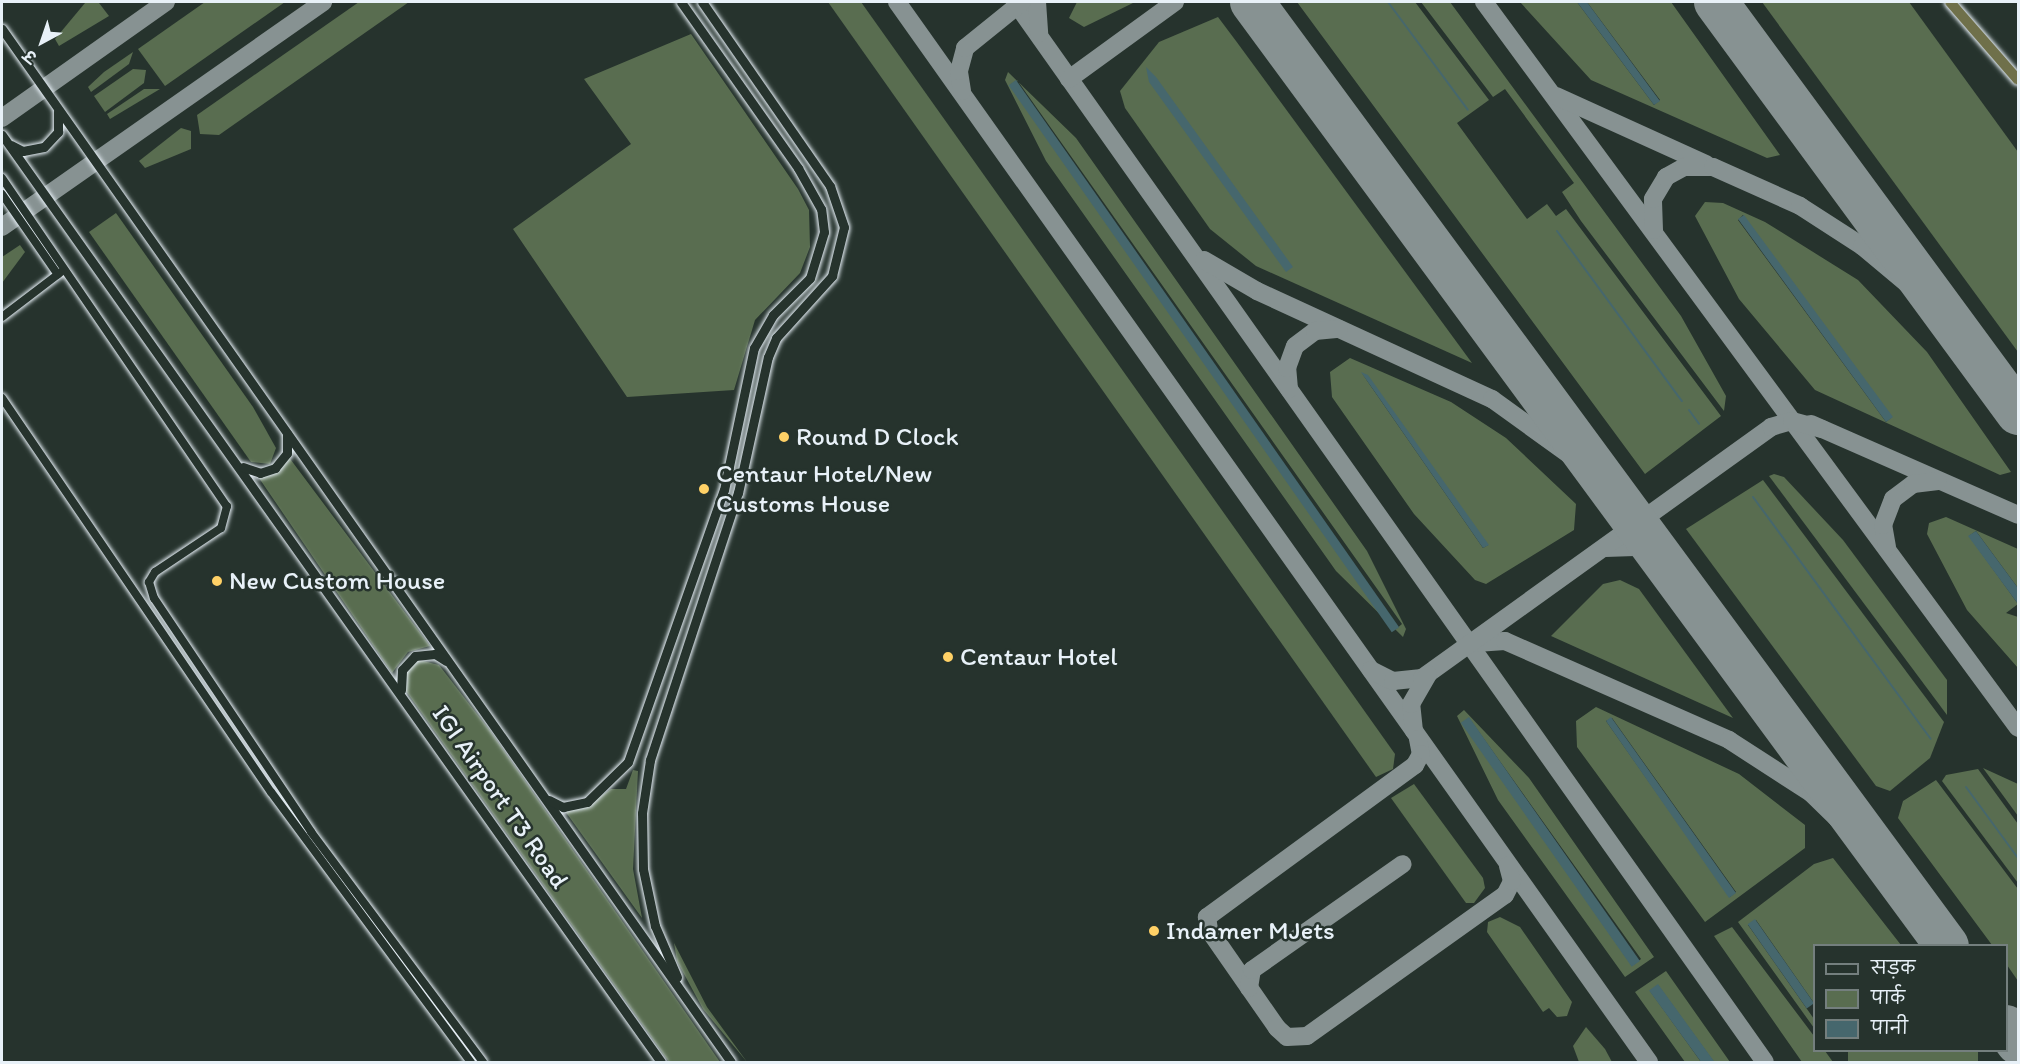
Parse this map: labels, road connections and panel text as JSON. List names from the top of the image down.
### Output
{
  "streets": {
    "main road": ["IGI Airport T3 Road"]
  },
  "places": [
    "Round D Clock",
    "Centaur Hotel/New Customs House",
    "New Custom House",
    "Centaur Hotel",
    "Indamer MJets"
  ],
  "legend": ["सड़क", "पार्क", "पानी"],
  "north": "bottom left"
}
